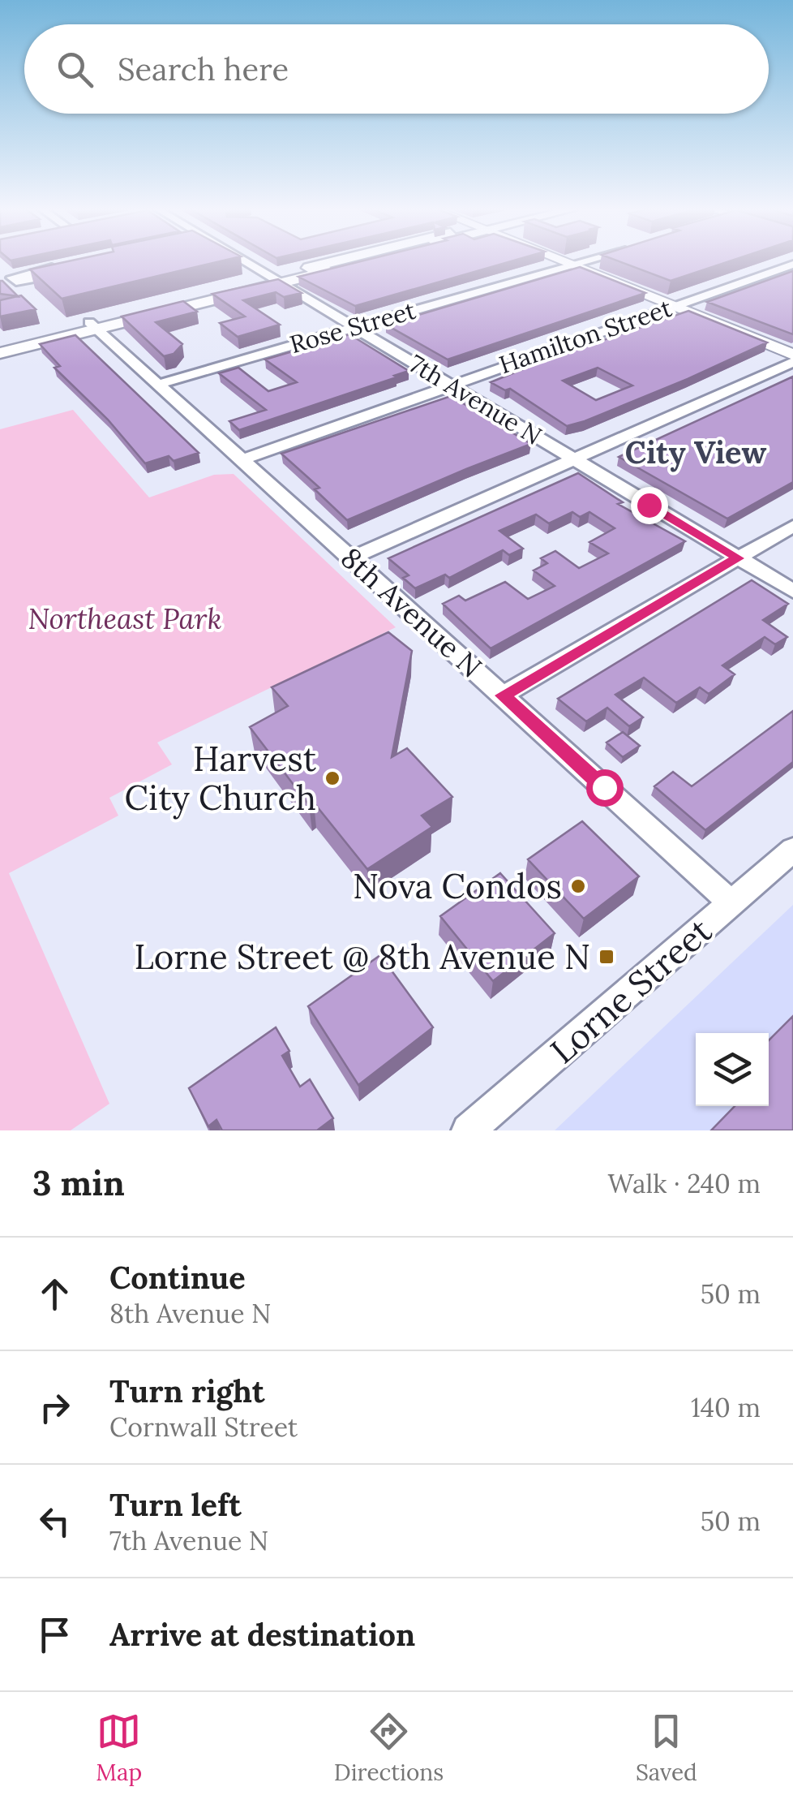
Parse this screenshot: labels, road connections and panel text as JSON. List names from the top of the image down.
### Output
{
  "streets": {
    "street": [
      "Rose Street",
      "Hamilton Street",
      "7th Avenue N",
      "8th Avenue N",
      "Lorne Street"
    ]
  },
  "crossings": [
    ["Rose Street", "7th Avenue N"],
    ["Rose Street", "8th Avenue N"],
    ["Hamilton Street", "7th Avenue N"],
    ["Hamilton Street", "8th Avenue N"],
    ["8th Avenue N", "Lorne Street"]
  ],
  "districts": ["City View"],
  "parks": ["Northeast Park"],
  "places": {
    "other": ["Harvest City Church", "Nova Condos"],
    "transit": ["Lorne Street @ 8th Avenue N"]
  },
  "page": {
    "search": "Search here",
    "heading": ["3 min", "Walk · 240 m"],
    "list": [
      ["Continue", "8th Avenue N", "50 m"],
      ["Turn right", "Cornwall Street", "140 m"],
      ["Turn left", "7th Avenue N", "50 m"],
      "Arrive at destination"
    ],
    "nav": ["Map", "Directions", "Saved"]
  }
}
